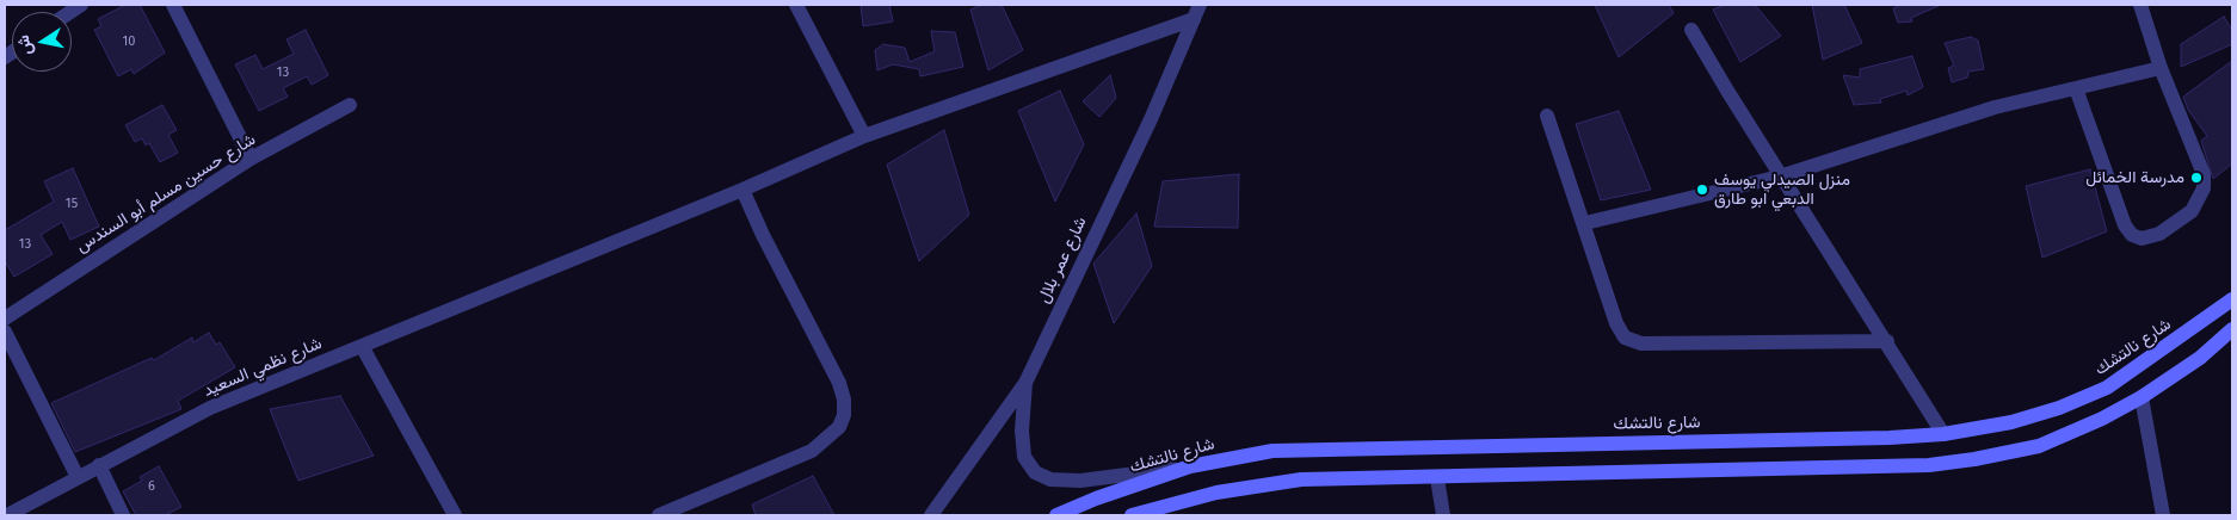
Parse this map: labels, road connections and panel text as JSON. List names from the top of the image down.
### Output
{
  "streets": {
    "main road": ["شارع نالتشك"],
    "street": ["شارع حسين مسلم أبو السندس", "شارع عمر بلال", "شارع نظمي السعيد"]
  },
  "crossings": [
    ["شارع عمر بلال", "شارع نظمي السعيد"]
  ],
  "places": ["مدرسة الخمائل", "منزل الصيدلي يوسف الدبعي ابو طارق"],
  "house_numbers": [
    "10",
    "13",
    "15",
    "13",
    "6"
  ],
  "north": "left"
}
